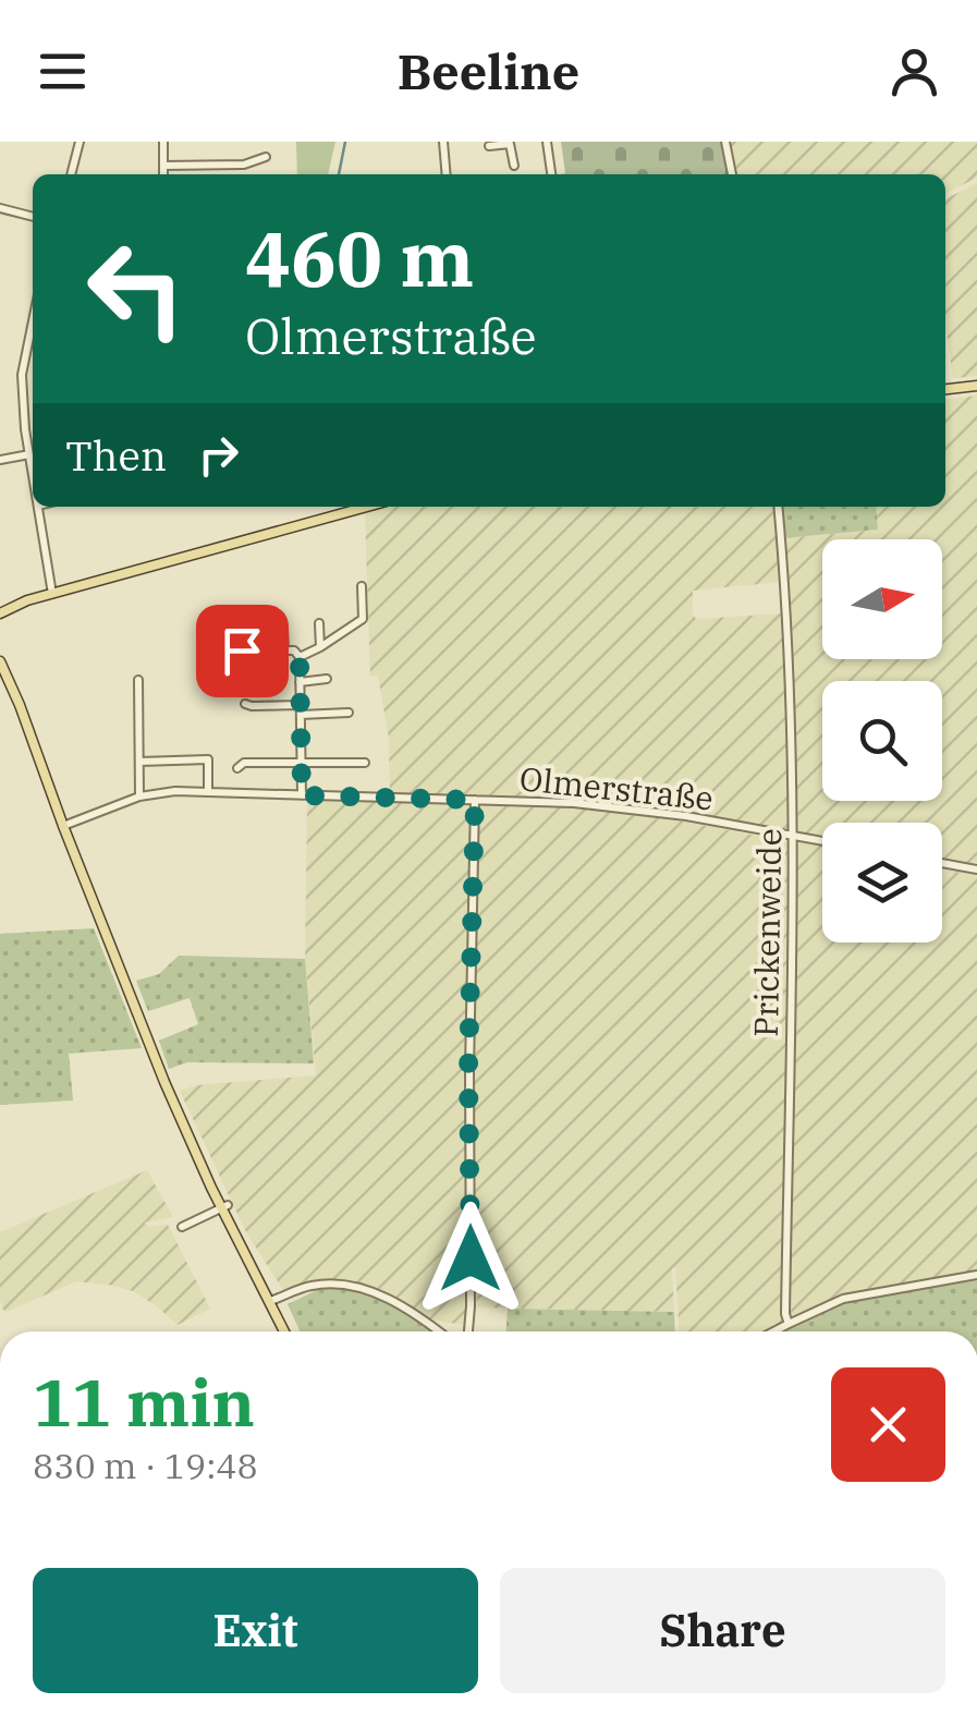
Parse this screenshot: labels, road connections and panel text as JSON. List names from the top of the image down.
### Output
{
  "streets": {
    "street": ["Olmerstraße", "Prickenweide"]
  },
  "crossings": [
    ["Olmerstraße", "Prickenweide"]
  ],
  "north": "right",
  "page": {
    "header": "Beeline",
    "turn": ["460 m", "Olmerstraße"],
    "then": "Then",
    "heading": ["11 min", "830 m · 19:48"],
    "buttons": ["Exit", "Share"]
  }
}
